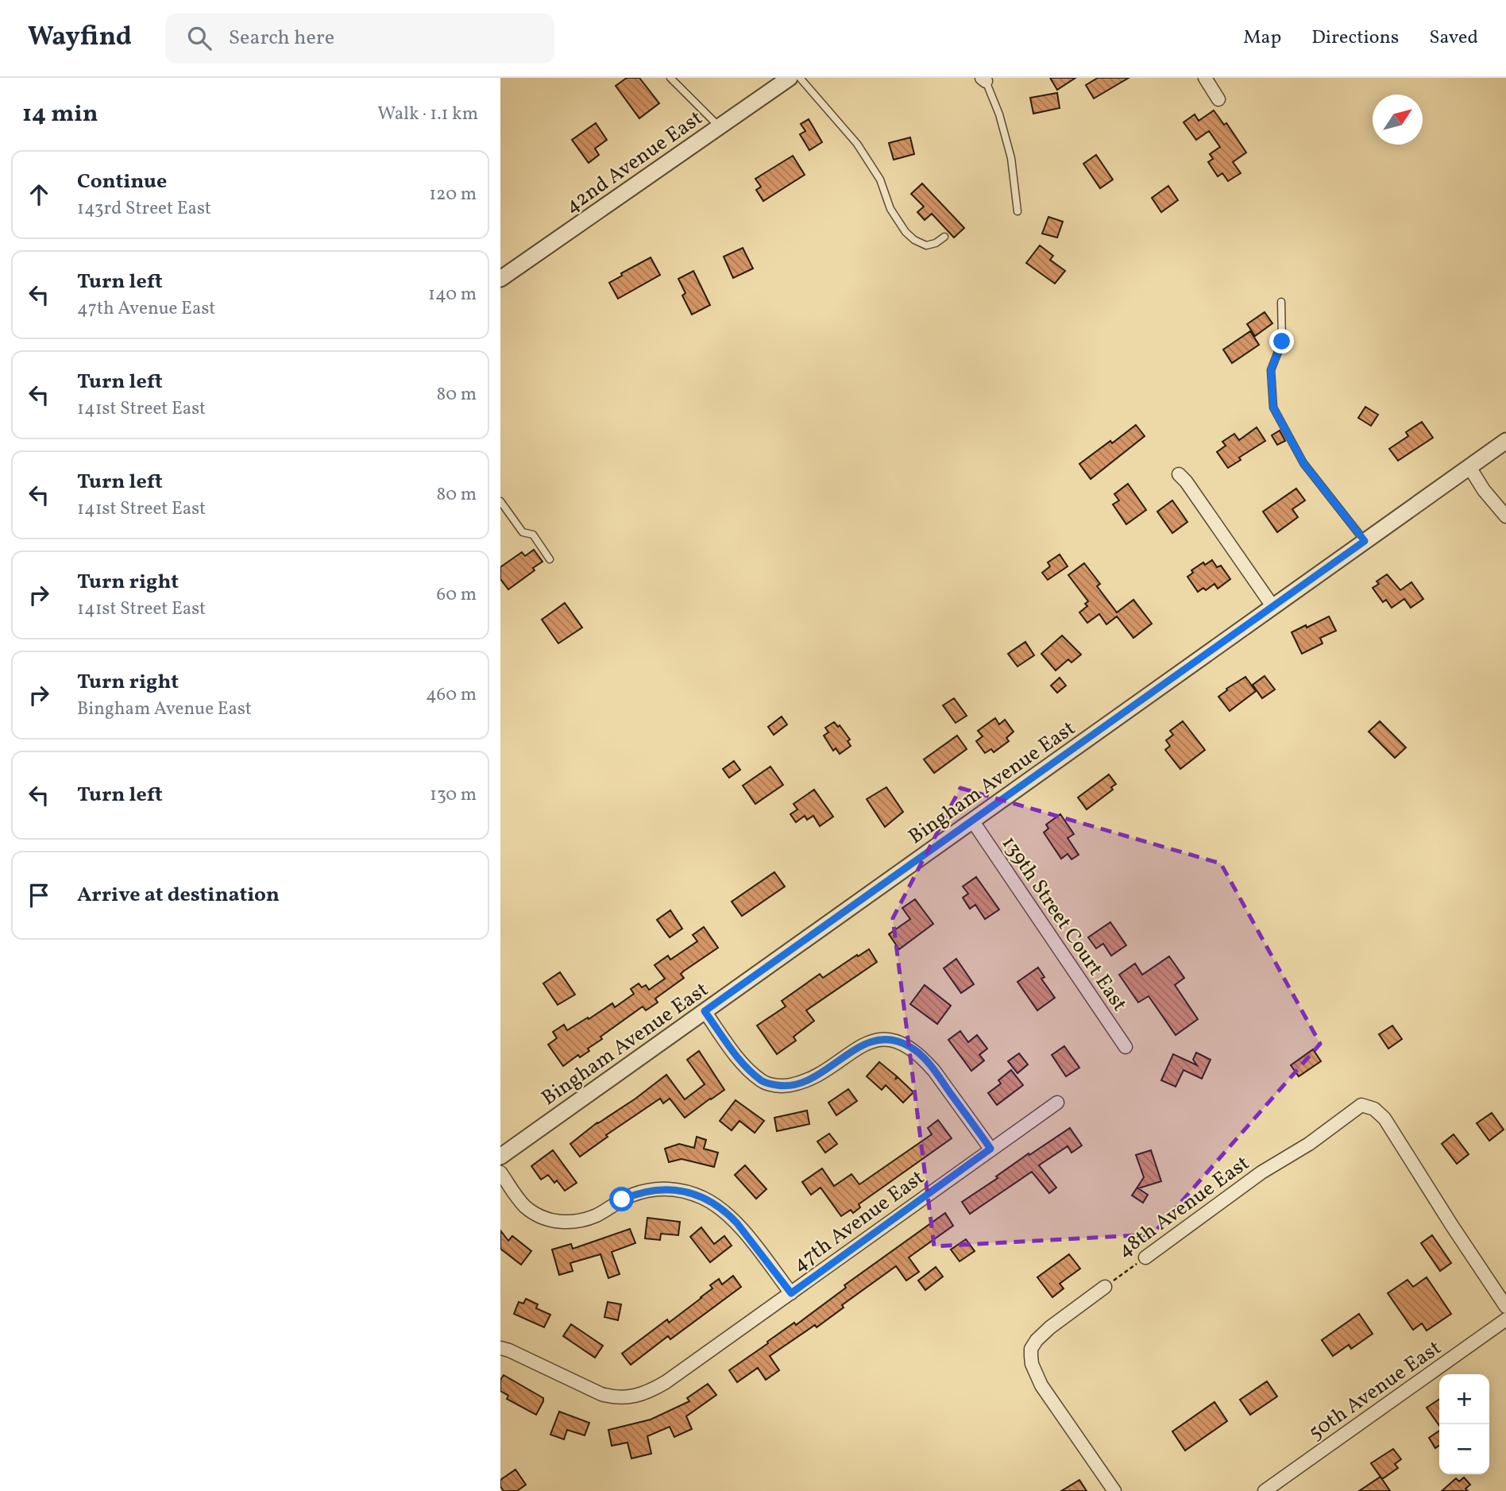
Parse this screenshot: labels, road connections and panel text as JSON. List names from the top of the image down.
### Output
{
  "streets": {
    "street": [
      "42nd Avenue East",
      "Bingham Avenue East",
      "139th Street Court East",
      "48th Avenue East",
      "47th Avenue East",
      "50th Avenue East"
    ]
  },
  "crossings": [
    ["Bingham Avenue East", "139th Street Court East"]
  ],
  "north": "top right",
  "page": {
    "header": "Wayfind",
    "search": "Search here",
    "nav": ["Map", "Directions", "Saved"],
    "heading": ["14 min", "Walk · 1.1 km"],
    "list": [
      ["Continue", "143rd Street East", "120 m"],
      ["Turn left", "47th Avenue East", "140 m"],
      ["Turn left", "141st Street East", "80 m"],
      ["Turn left", "141st Street East", "80 m"],
      ["Turn right", "141st Street East", "60 m"],
      ["Turn right", "Bingham Avenue East", "460 m"],
      ["Turn left", "130 m"],
      "Arrive at destination"
    ],
    "map_buttons": ["+", "−"]
  }
}
